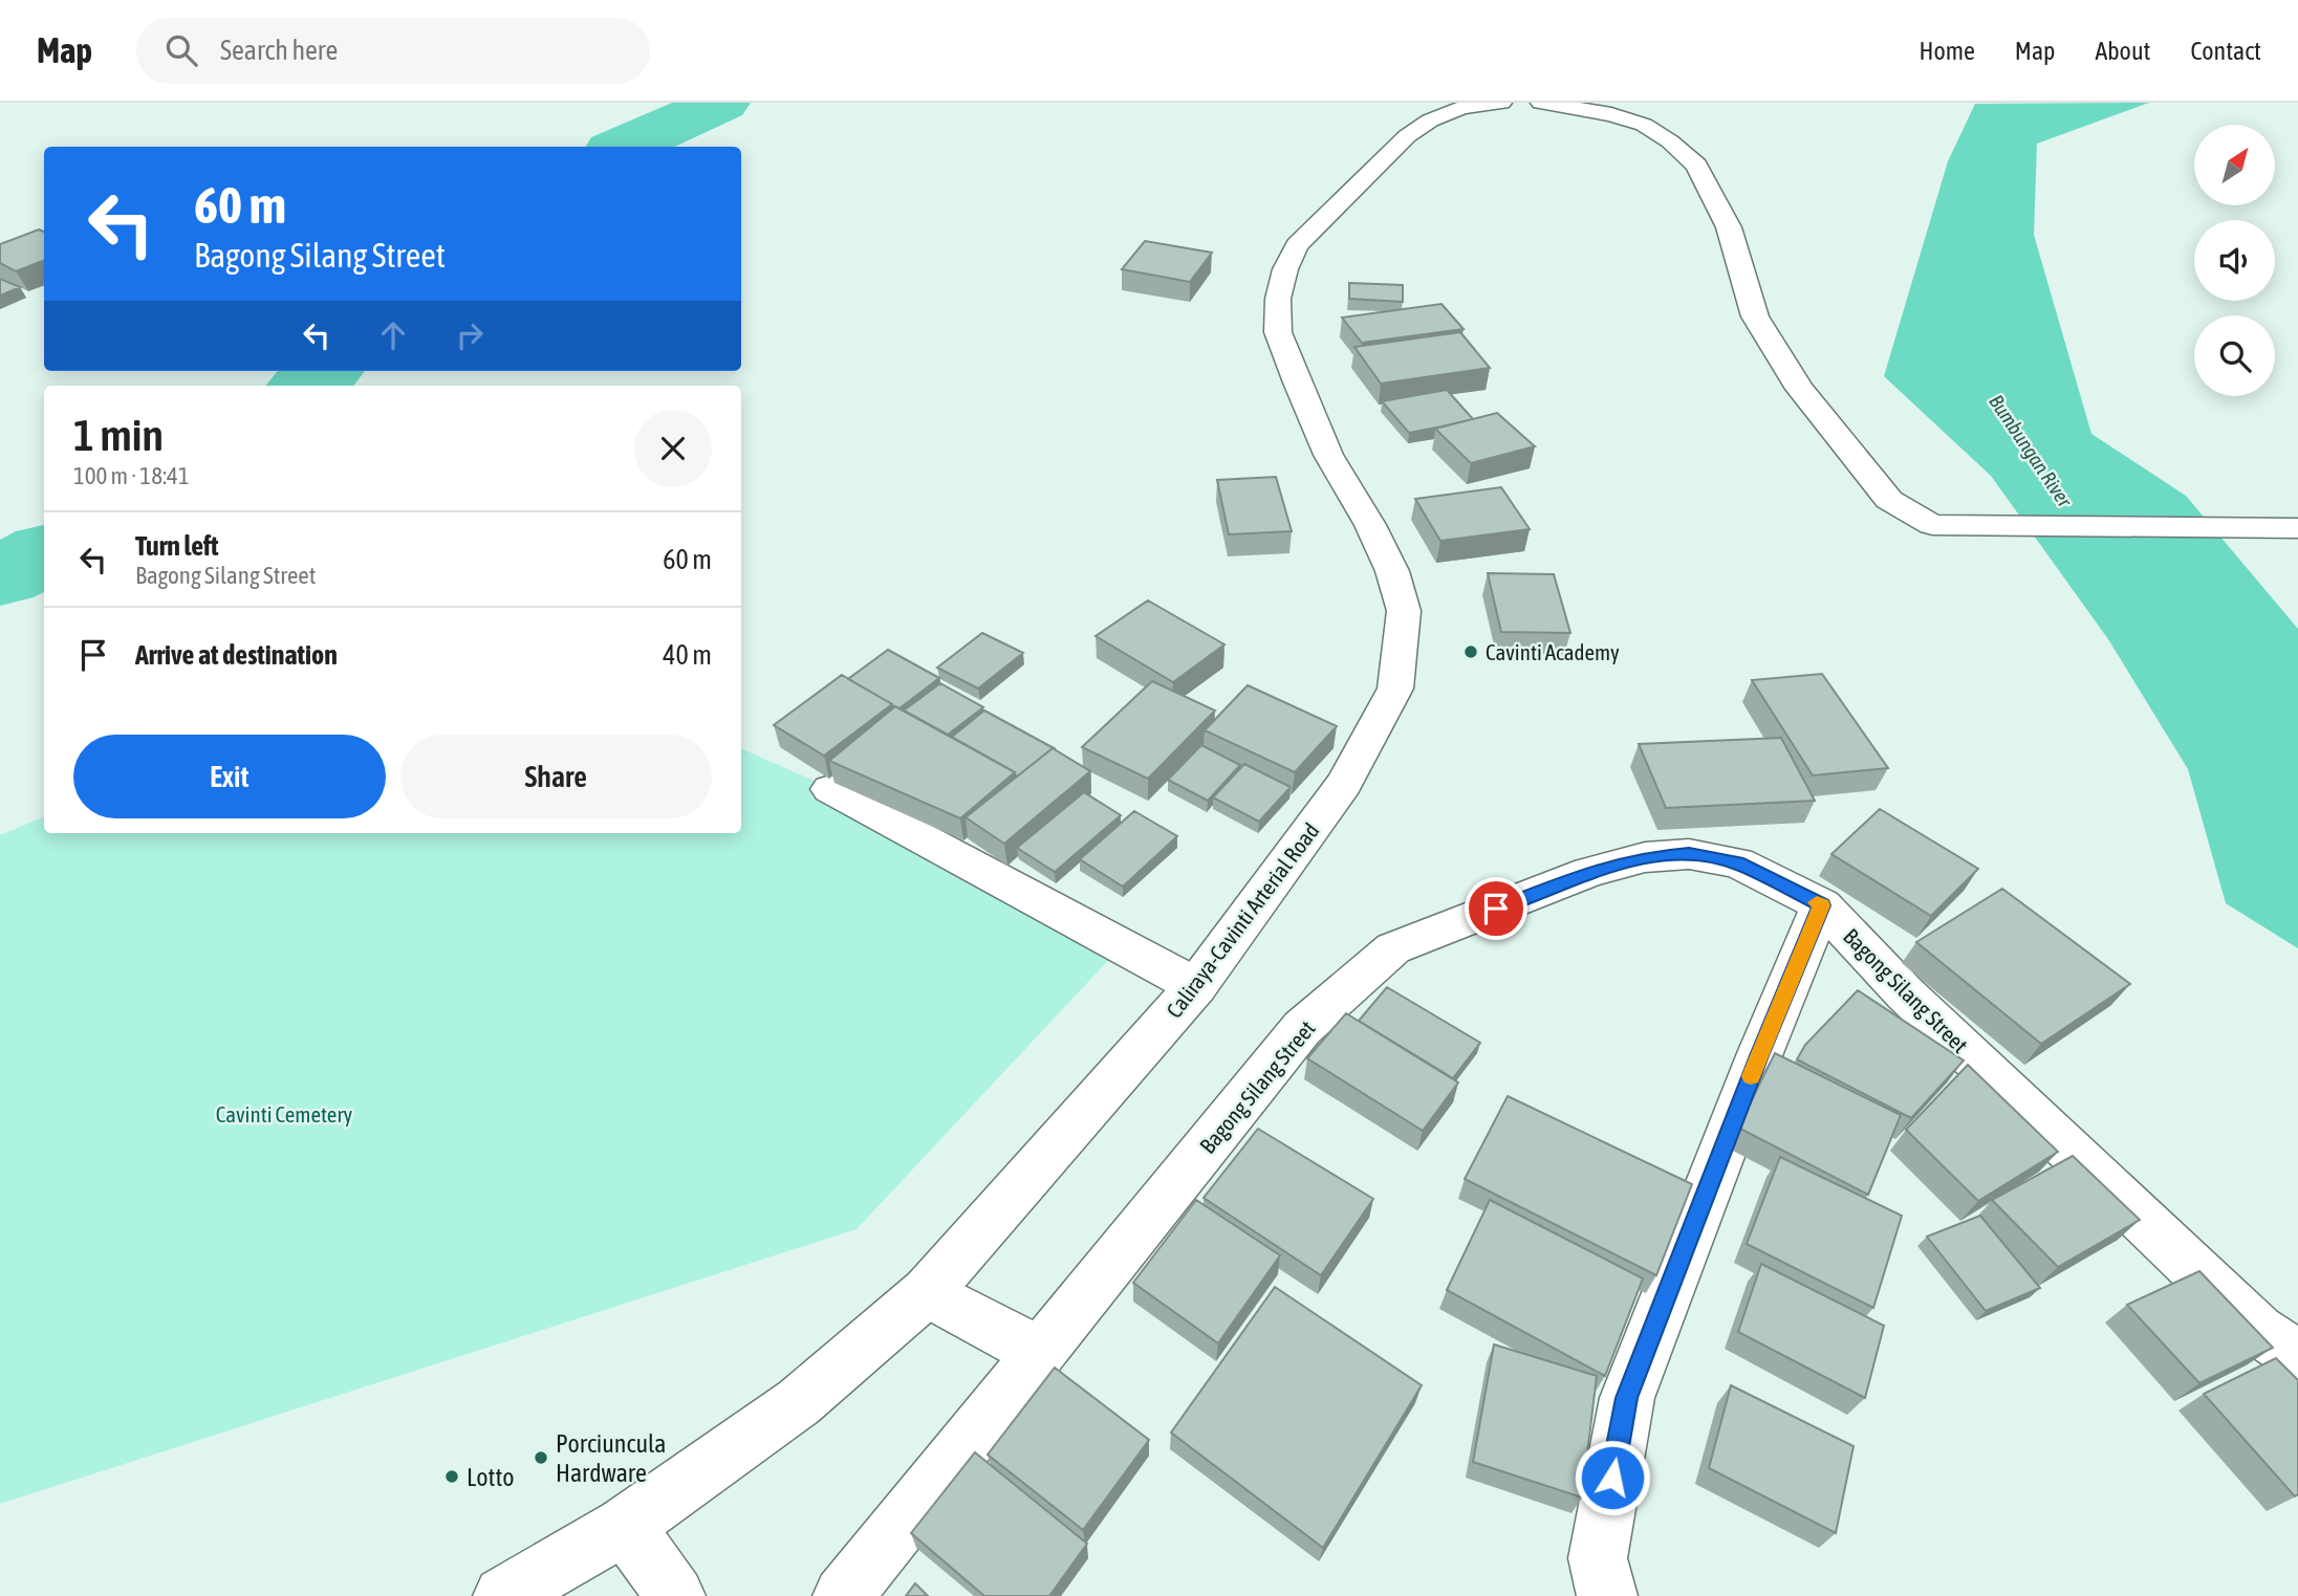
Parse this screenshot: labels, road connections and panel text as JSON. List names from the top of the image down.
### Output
{
  "streets": {
    "main road": ["Caliraya-Cavinti Arterial Road", "Bagong Silang Street"]
  },
  "water": ["Bumbungan River"],
  "parks": ["Cavinti Cemetery"],
  "places": ["Cavinti Academy", "Porciuncula Hardware", "Lotto"],
  "north": "top right",
  "page": {
    "header": "Map",
    "search": "Search here",
    "nav": [
      "Home",
      "Map",
      "About",
      "Contact"
    ],
    "turn": ["60 m", "Bagong Silang Street"],
    "heading": ["1 min", "100 m · 18:41"],
    "list": [
      {
        "name": "Turn left",
        "note": "Bagong Silang Street",
        "value": "60 m"
      },
      {
        "name": "Arrive at destination",
        "value": "40 m"
      }
    ],
    "buttons": ["Exit", "Share"]
  }
}
